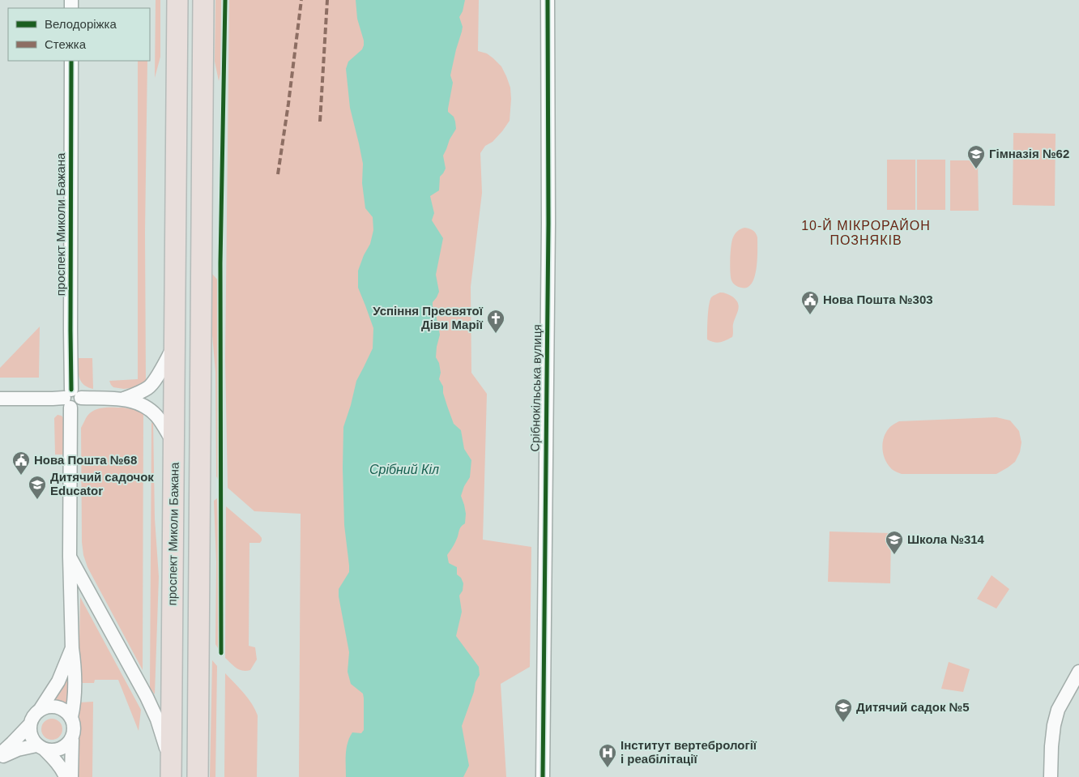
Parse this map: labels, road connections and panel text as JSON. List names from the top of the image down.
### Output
{
  "streets": {
    "highway": ["проспект Миколи Бажана"],
    "street": ["Срібнокільська вулиця"]
  },
  "districts": ["10-Й МІКРОРАЙОН ПОЗНЯКІВ"],
  "water": ["Срібний Кіл"],
  "places": {
    "school or university": [
      "Гімназія №62",
      "Дитячий садочок Educator",
      "Школа №314",
      "Дитячий садок №5"
    ],
    "public building": ["Нова Пошта №303", "Нова Пошта №68"],
    "church": ["Успіння Пресвятої Діви Марії"],
    "hospital": ["Інститут вертебрології і реабілітації"]
  },
  "legend": ["Велодоріжка", "Стежка"]
}
